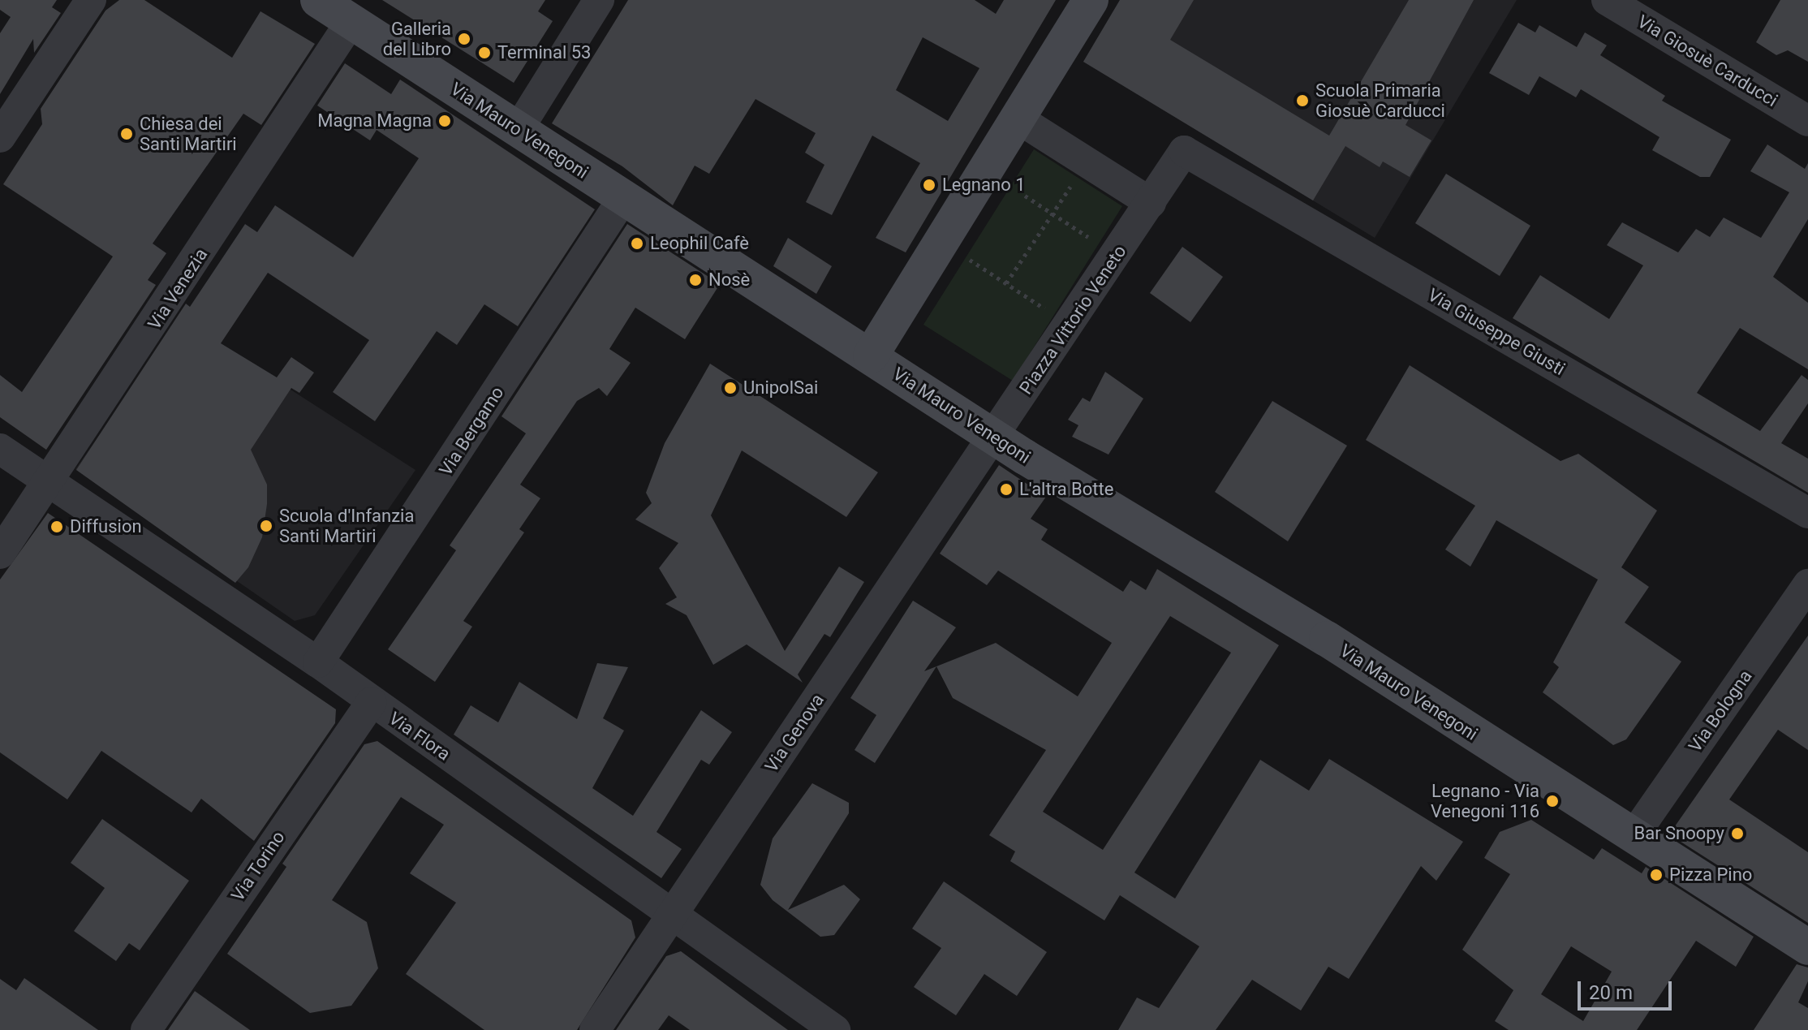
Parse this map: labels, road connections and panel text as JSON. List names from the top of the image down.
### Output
{
  "streets": {
    "street": [
      "Via Giosuè Carducci",
      "Via Mauro Venegoni",
      "Via Venezia",
      "Piazza Vittorio Veneto",
      "Via Giuseppe Giusti",
      "Via Bergamo",
      "Via Bologna",
      "Via Genova",
      "Via Flora",
      "Via Torino"
    ]
  },
  "crossings": [
    ["Via Mauro Venegoni", "Via Venezia"],
    ["Via Mauro Venegoni", "Piazza Vittorio Veneto"],
    ["Via Mauro Venegoni", "Via Bergamo"],
    ["Via Mauro Venegoni", "Via Bologna"],
    ["Via Mauro Venegoni", "Via Genova"],
    ["Via Venezia", "Via Flora"],
    ["Piazza Vittorio Veneto", "Via Giuseppe Giusti"],
    ["Piazza Vittorio Veneto", "Via Genova"],
    ["Via Bergamo", "Via Flora"],
    ["Via Genova", "Via Flora"],
    ["Via Flora", "Via Torino"]
  ],
  "places": [
    "Galleria del Libro",
    "Terminal 53",
    "Scuola Primaria Giosuè Carducci",
    "Magna Magna",
    "Chiesa dei Santi Martiri",
    "Legnano 1",
    "Leophil Cafè",
    "Nosè",
    "UnipolSai",
    "L'altra Botte",
    "Scuola d'Infanzia Santi Martiri",
    "Diffusion",
    "Legnano - Via Venegoni 116",
    "Bar Snoopy",
    "Pizza Pino"
  ],
  "scale_bar": "20 m"
}
